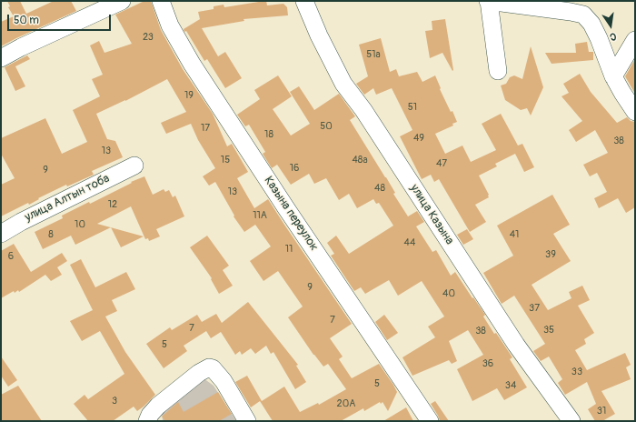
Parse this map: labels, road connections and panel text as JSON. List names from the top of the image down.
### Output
{
  "streets": {
    "street": ["улица Алтын тоба", "Казына переулок", "улица Казына"]
  },
  "house_numbers": [
    "23",
    "51а",
    "19",
    "51",
    "50",
    "17",
    "18",
    "49",
    "38",
    "13",
    "15",
    "48а",
    "47",
    "16",
    "9",
    "48",
    "13",
    "12",
    "11А",
    "10",
    "8",
    "41",
    "44",
    "11",
    "39",
    "6",
    "9",
    "40",
    "37",
    "7",
    "7",
    "35",
    "38",
    "5",
    "36",
    "33",
    "5",
    "34",
    "3",
    "20А",
    "31"
  ],
  "scale_bar": "50 m",
  "north": "bottom"
}
